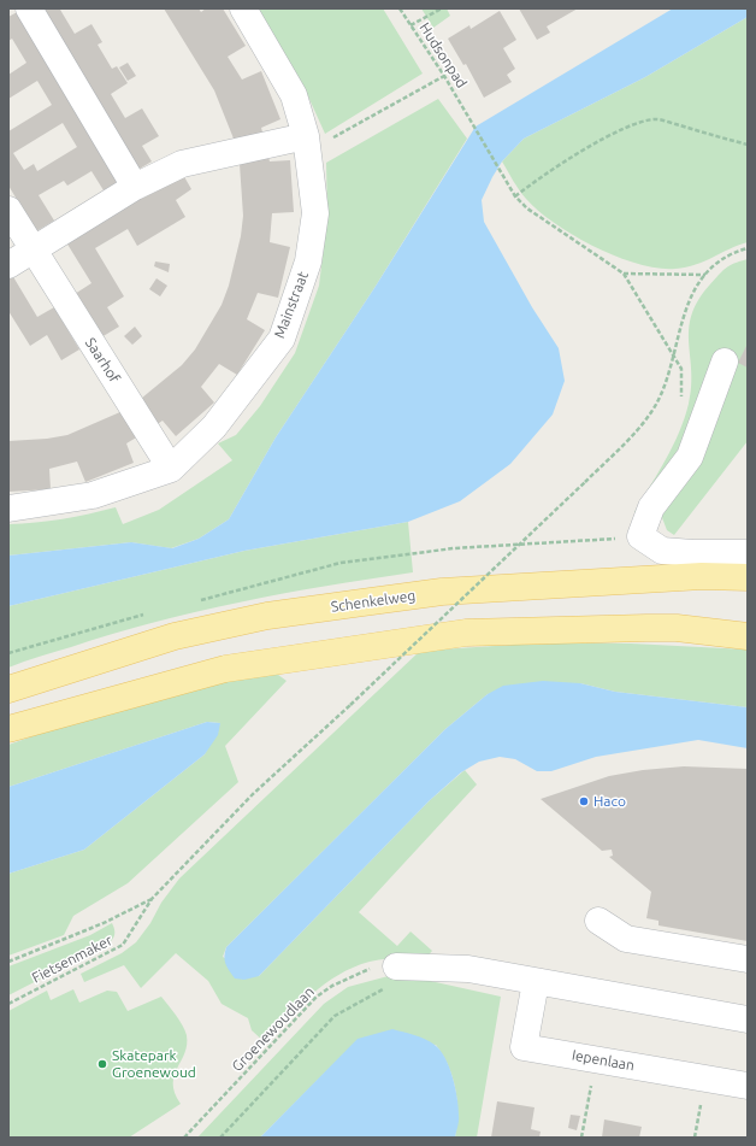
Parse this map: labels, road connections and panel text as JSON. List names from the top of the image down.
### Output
{
  "streets": {
    "main road": ["Schenkelweg"],
    "street": ["Mainstraat", "Saarhof", "Iepenlaan"],
    "path": ["Hudsonpad", "Fietsenmaker", "Groenewoudlaan"]
  },
  "crossings": [
    ["Mainstraat", "Saarhof"]
  ],
  "places": ["Haco", "Skatepark Groenewoud"]
}
